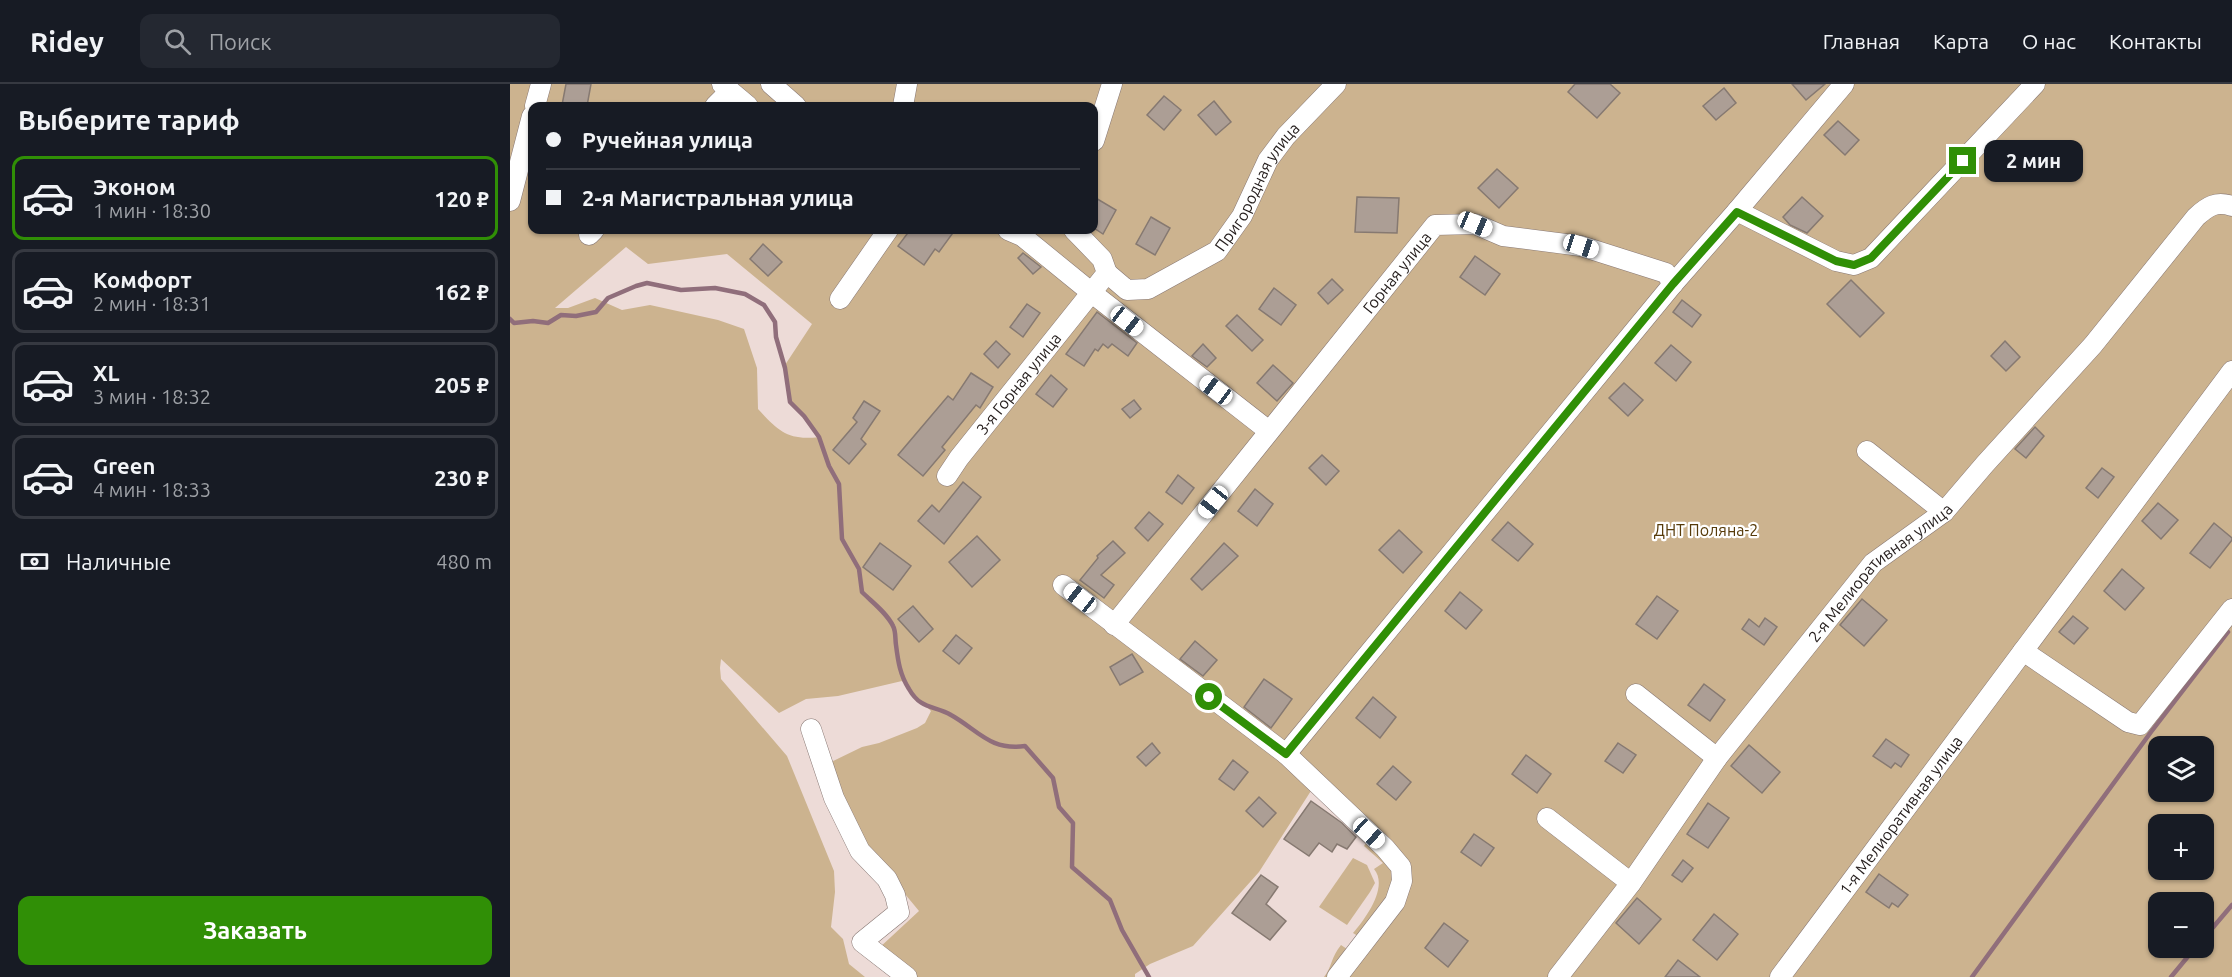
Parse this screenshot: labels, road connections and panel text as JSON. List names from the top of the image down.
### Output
{
  "streets": {
    "street": [
      "Пригородная улица",
      "Горная улица",
      "3-я Горная улица",
      "2-я Мелиоративная улица",
      "1-я Мелиоративная улица"
    ]
  },
  "crossings": [
    ["Пригородная улица", "3-я Горная улица"]
  ],
  "parks": ["ДНТ Поляна-2"],
  "page": {
    "header": "Ridey",
    "search": "Поиск",
    "nav": [
      "Главная",
      "Карта",
      "О нас",
      "Контакты"
    ],
    "heading": "Выберите тариф",
    "banner": ["Ручейная улица", "2-я Магистральная улица"],
    "bubble": "2 мин",
    "list": [
      {
        "name": "Эконом",
        "note": "1 мин · 18:30",
        "value": "120 ₽"
      },
      {
        "name": "Комфорт",
        "note": "2 мин · 18:31",
        "value": "162 ₽"
      },
      {
        "name": "XL",
        "note": "3 мин · 18:32",
        "value": "205 ₽"
      },
      {
        "name": "Green",
        "note": "4 мин · 18:33",
        "value": "230 ₽"
      }
    ],
    "pay": ["Наличные", "480 m"],
    "map_buttons": ["+", "−"],
    "buttons": "Заказать"
  }
}
